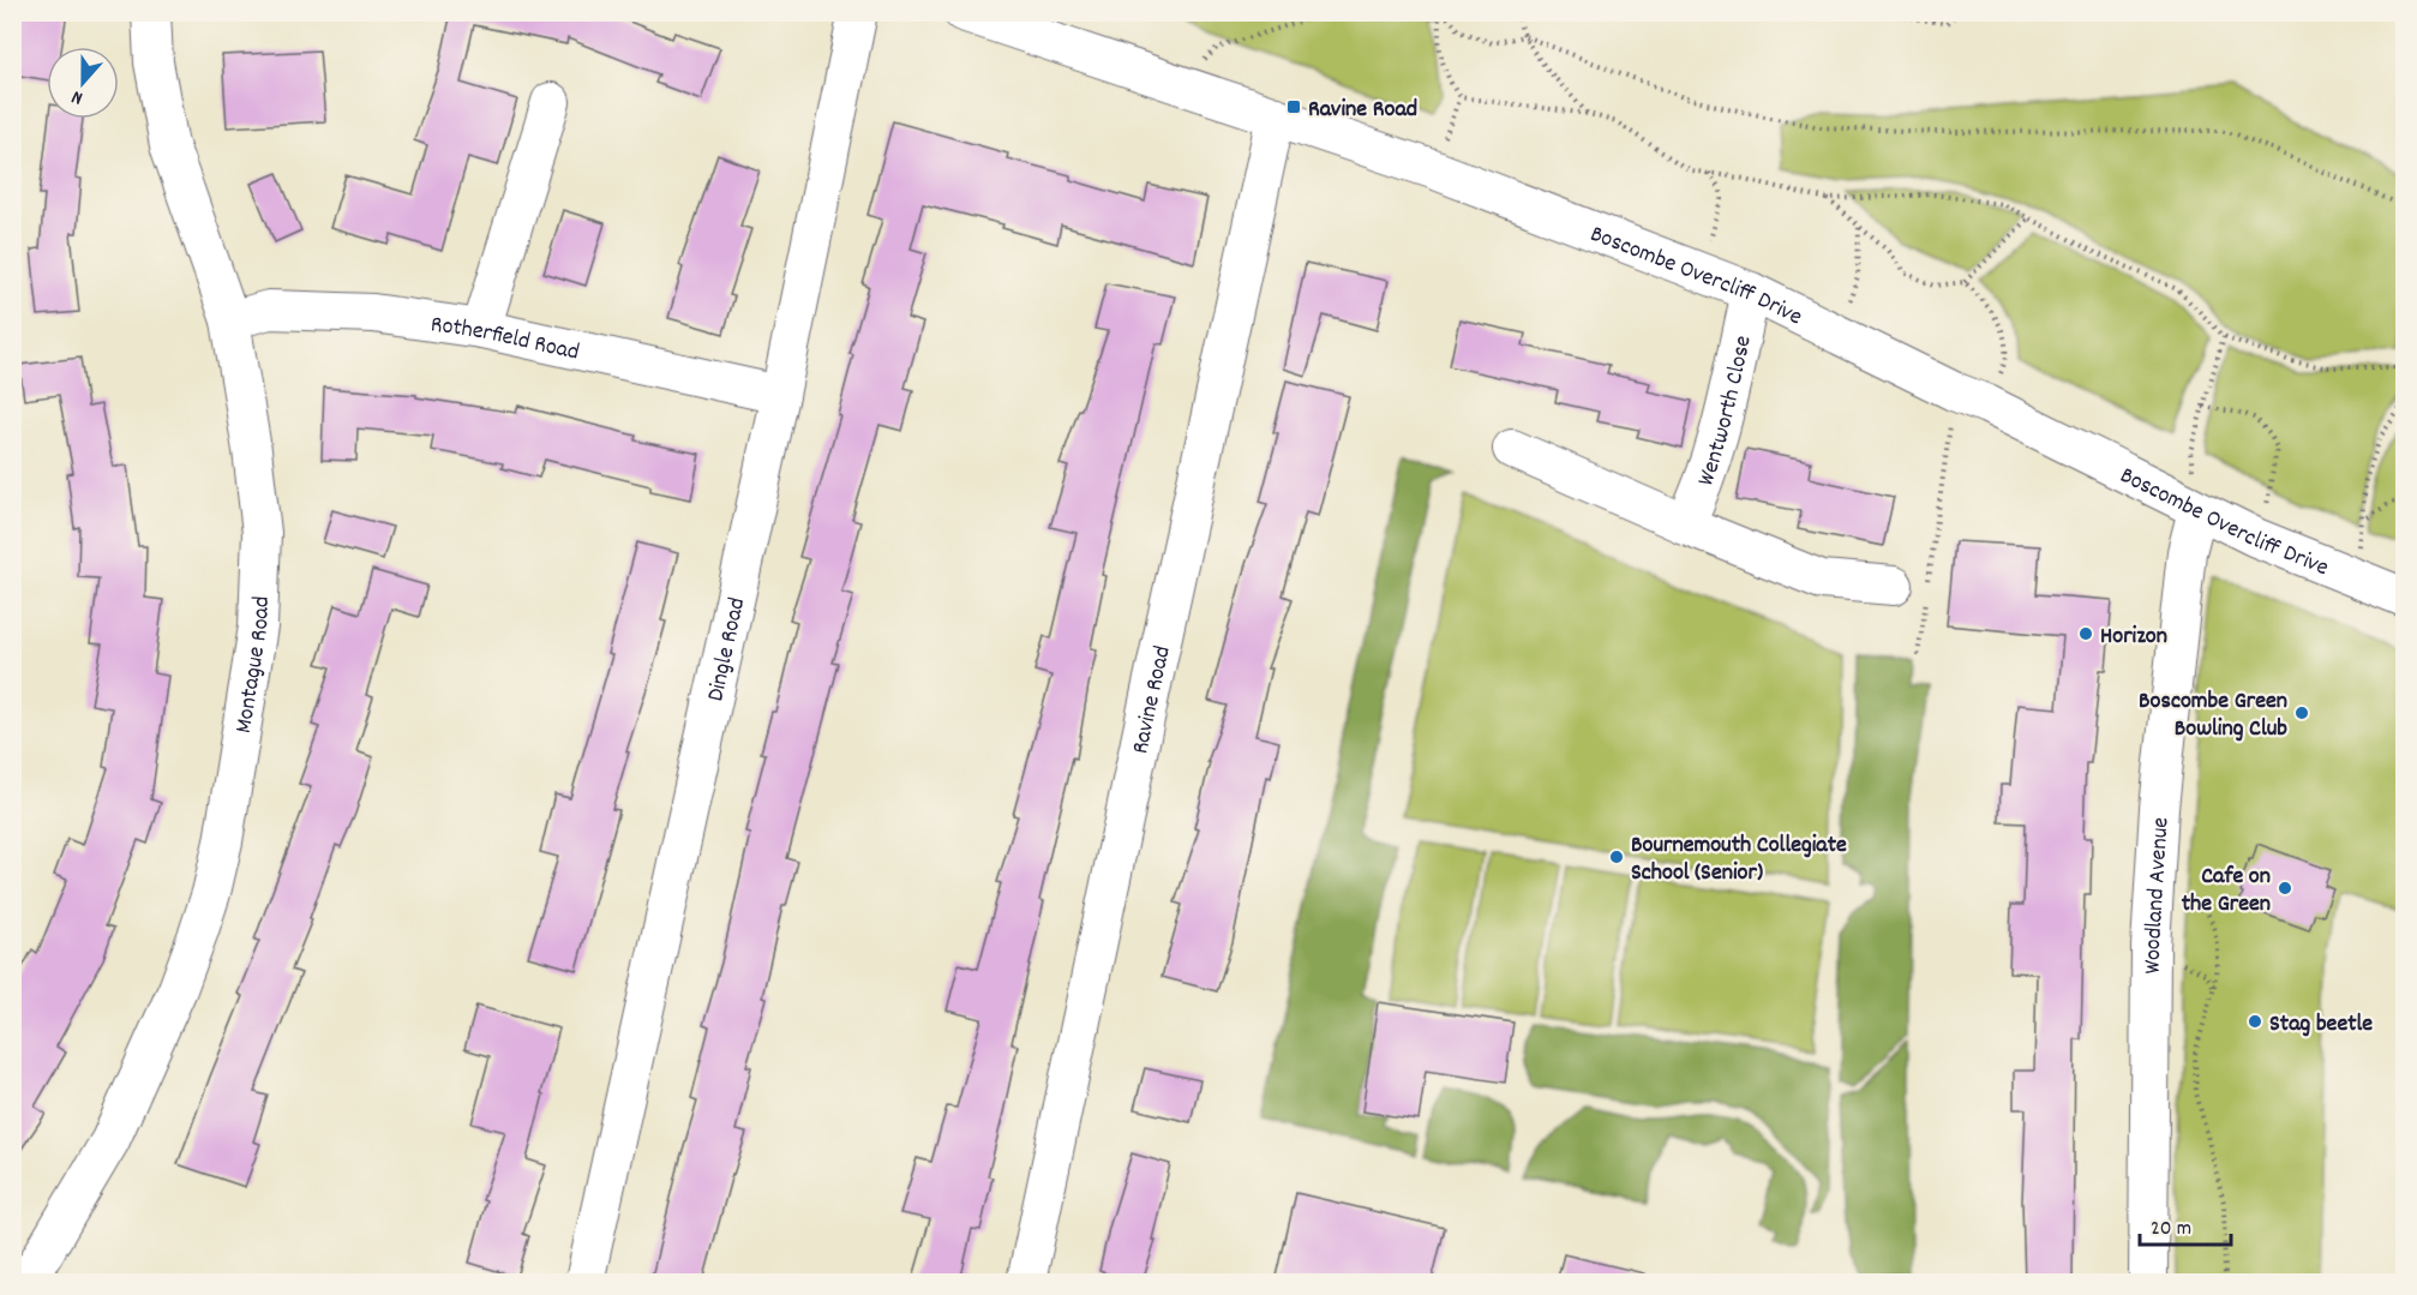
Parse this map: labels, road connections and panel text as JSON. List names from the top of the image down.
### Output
{
  "streets": {
    "street": [
      "Boscombe Overcliff Drive",
      "Rotherfield Road",
      "Wentworth Close",
      "Dingle Road",
      "Montague Road",
      "Ravine Road",
      "Woodland Avenue"
    ]
  },
  "crossings": [
    ["Boscombe Overcliff Drive", "Wentworth Close"],
    ["Boscombe Overcliff Drive", "Ravine Road"],
    ["Boscombe Overcliff Drive", "Woodland Avenue"],
    ["Rotherfield Road", "Dingle Road"],
    ["Rotherfield Road", "Montague Road"]
  ],
  "places": {
    "transit": ["Ravine Road"],
    "other": [
      "Horizon",
      "Boscombe Green Bowling Club",
      "Bournemouth Collegiate School (Senior)",
      "Cafe on the Green",
      "Stag beetle"
    ]
  },
  "scale_bar": "20 m",
  "north": "bottom"
}
